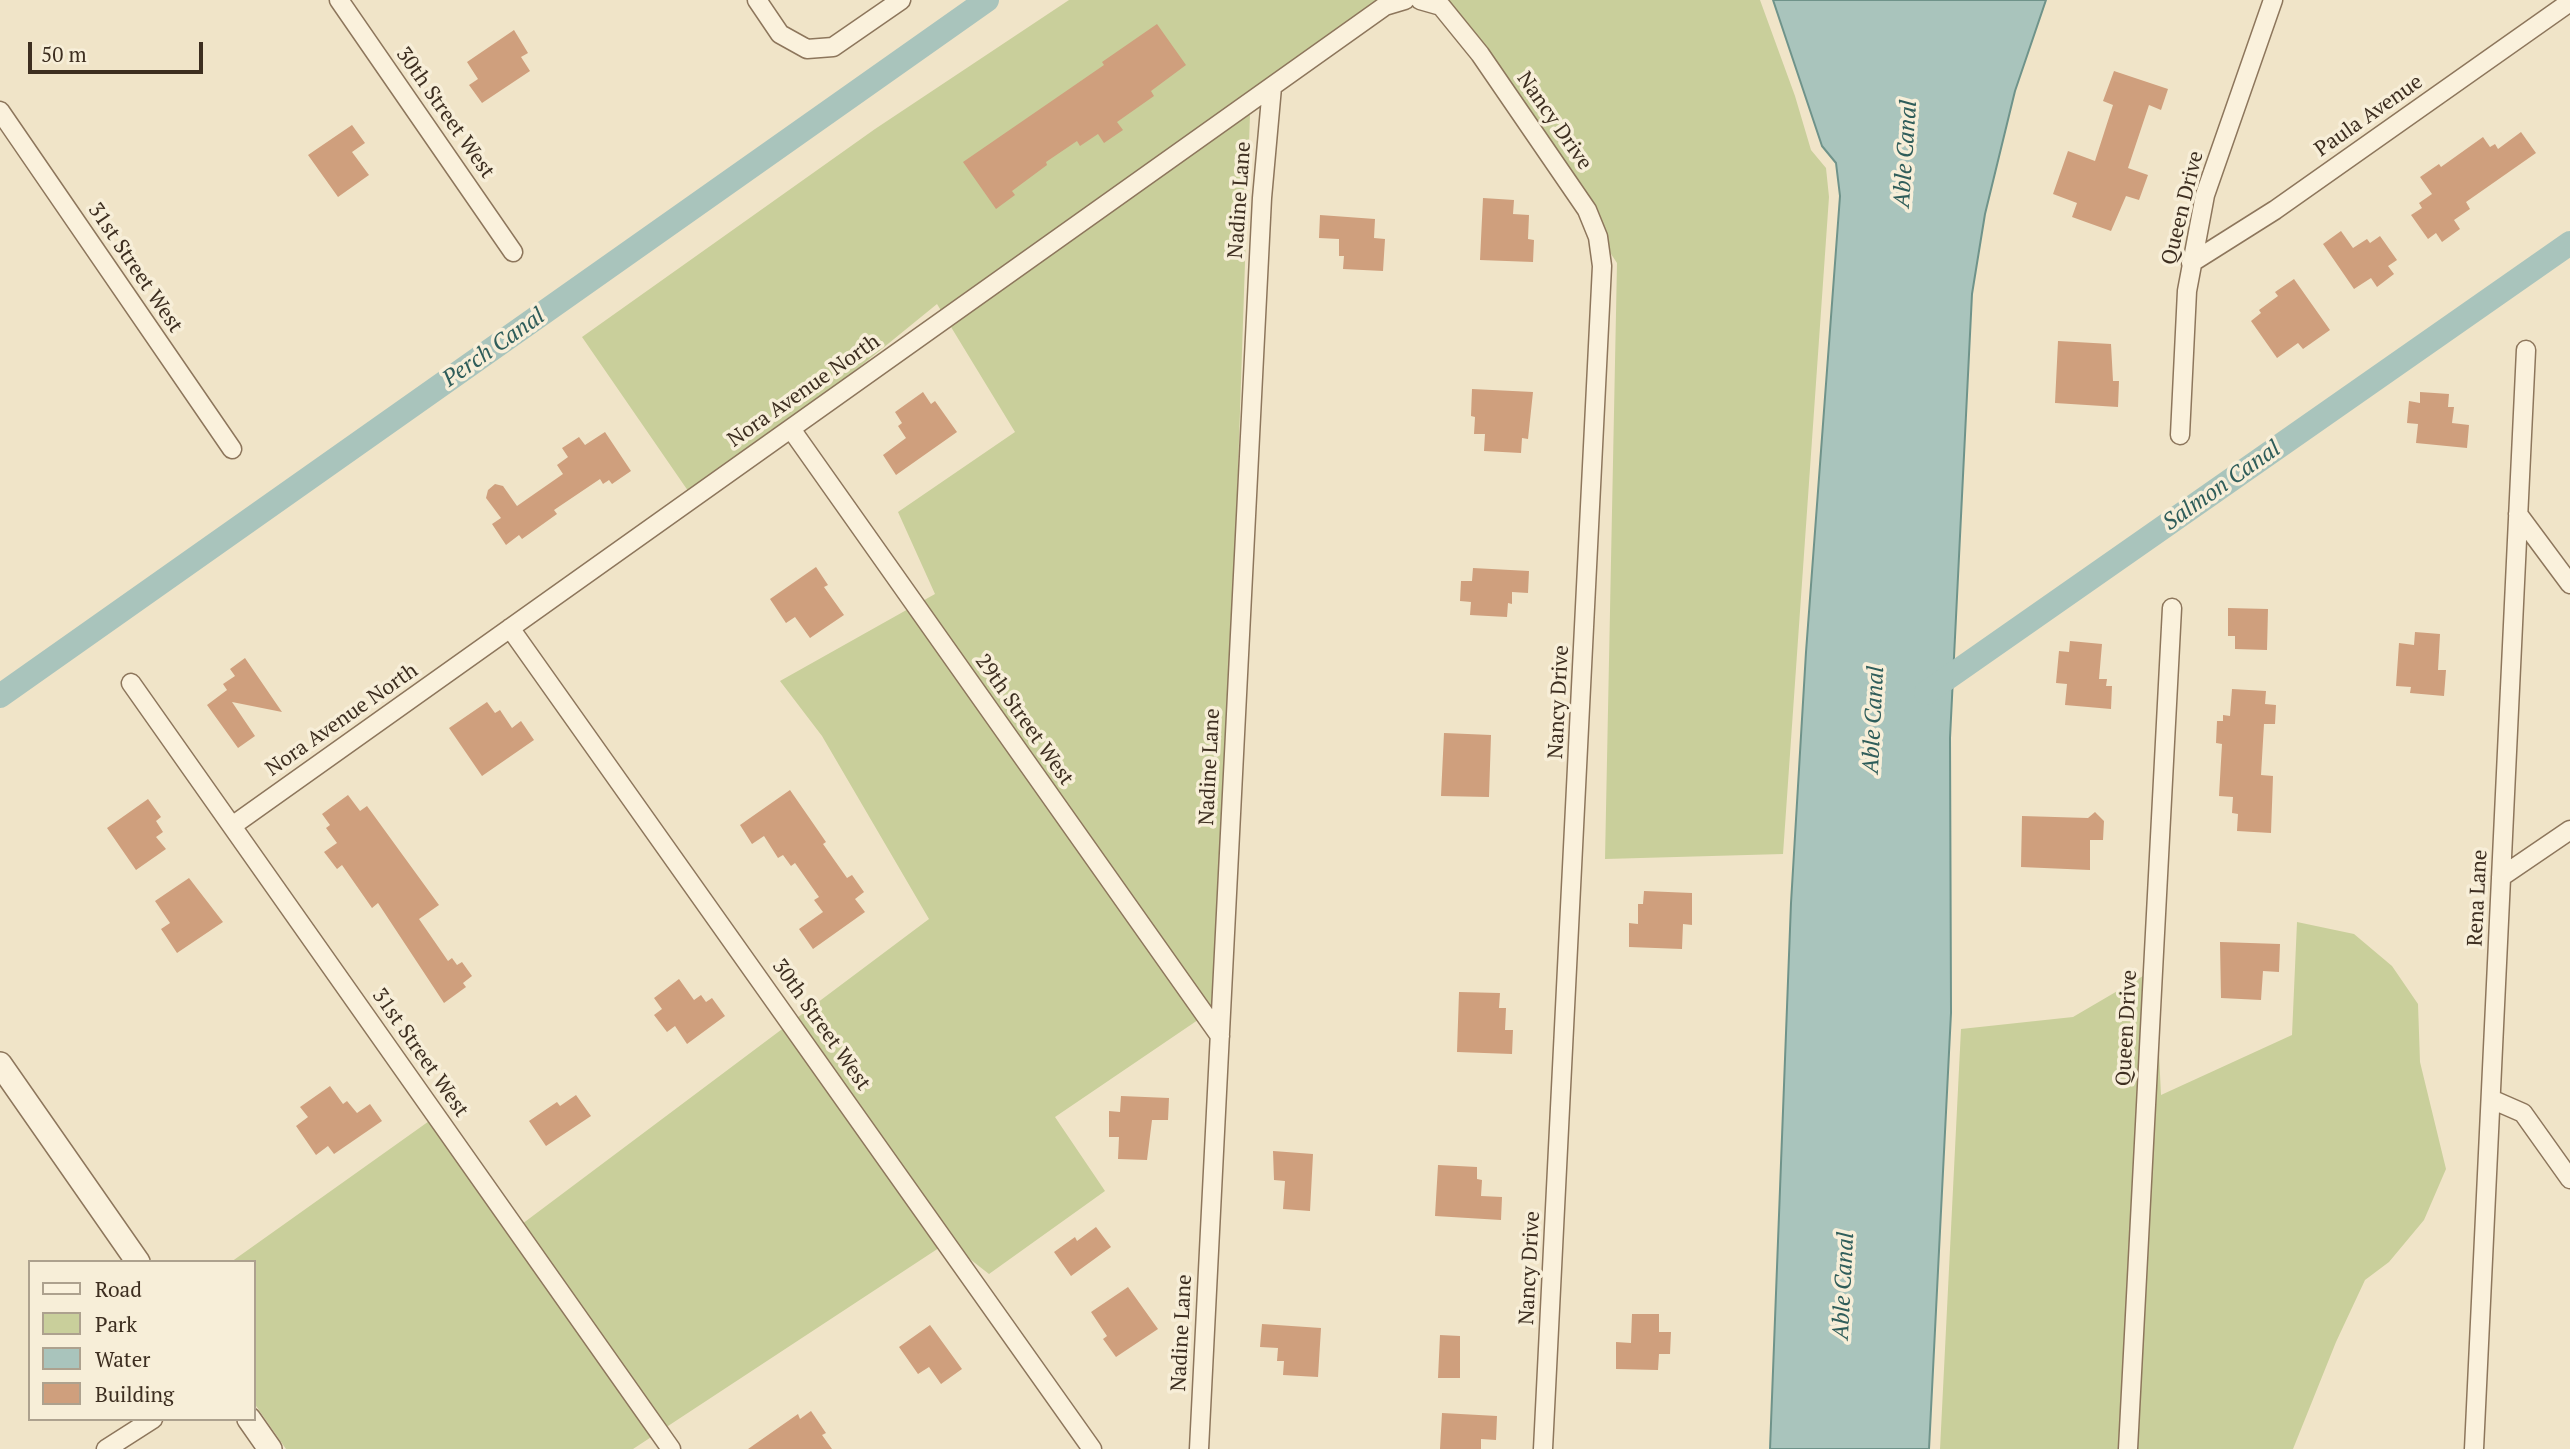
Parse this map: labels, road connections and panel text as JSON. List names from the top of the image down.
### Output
{
  "streets": {
    "street": [
      "30th Street West",
      "Paula Avenue",
      "Nancy Drive",
      "Nadine Lane",
      "Queen Drive",
      "31st Street West",
      "Nora Avenue North",
      "29th Street West",
      "Rena Lane"
    ]
  },
  "crossings": [
    ["30th Street West", "Nora Avenue North"],
    ["Paula Avenue", "Queen Drive"],
    ["Nadine Lane", "Nora Avenue North"],
    ["Nadine Lane", "29th Street West"],
    ["31st Street West", "Nora Avenue North"],
    ["Nora Avenue North", "29th Street West"]
  ],
  "water": ["Able Canal", "Perch Canal", "Salmon Canal"],
  "legend": [
    "Road",
    "Park",
    "Water",
    "Building"
  ],
  "scale_bar": "50 m"
}
